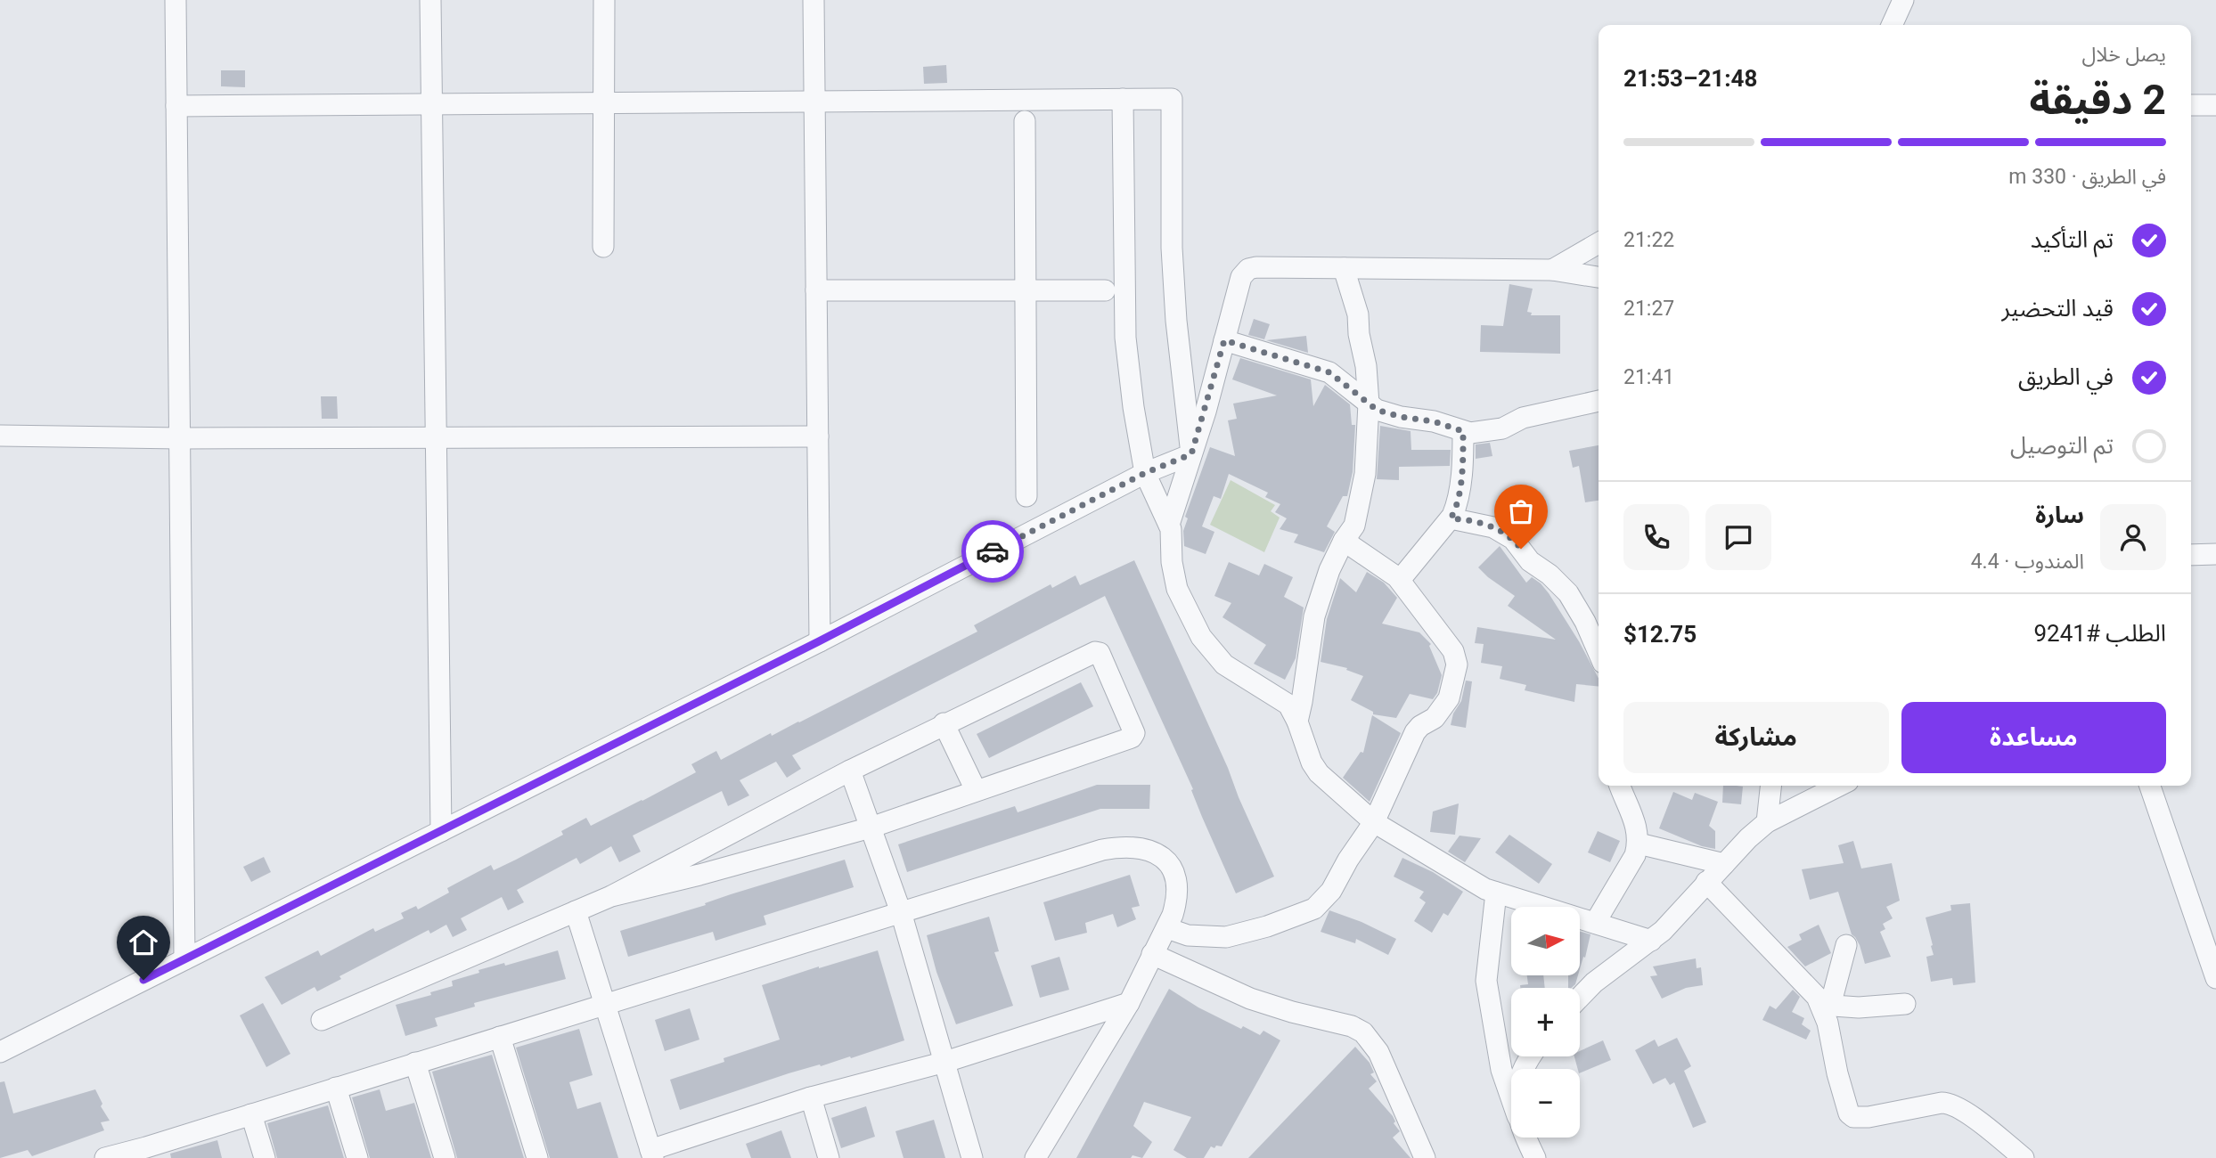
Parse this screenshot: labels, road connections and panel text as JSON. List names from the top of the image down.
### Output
{
  "north": "right",
  "page": {
    "heading": ["2 دقيقة", "يصل خلال", "21:48–21:53"],
    "panel": [
      "سارة",
      "المندوب · 4.4",
      "الطلب #9241",
      "$12.75"
    ],
    "bar": "في الطريق · 330 m",
    "list": [
      ["تم التأكيد", "21:22"],
      ["قيد التحضير", "21:27"],
      ["في الطريق", "21:41"],
      "تم التوصيل"
    ],
    "buttons": ["مساعدة", "مشاركة"],
    "map_buttons": ["+", "−"]
  }
}
